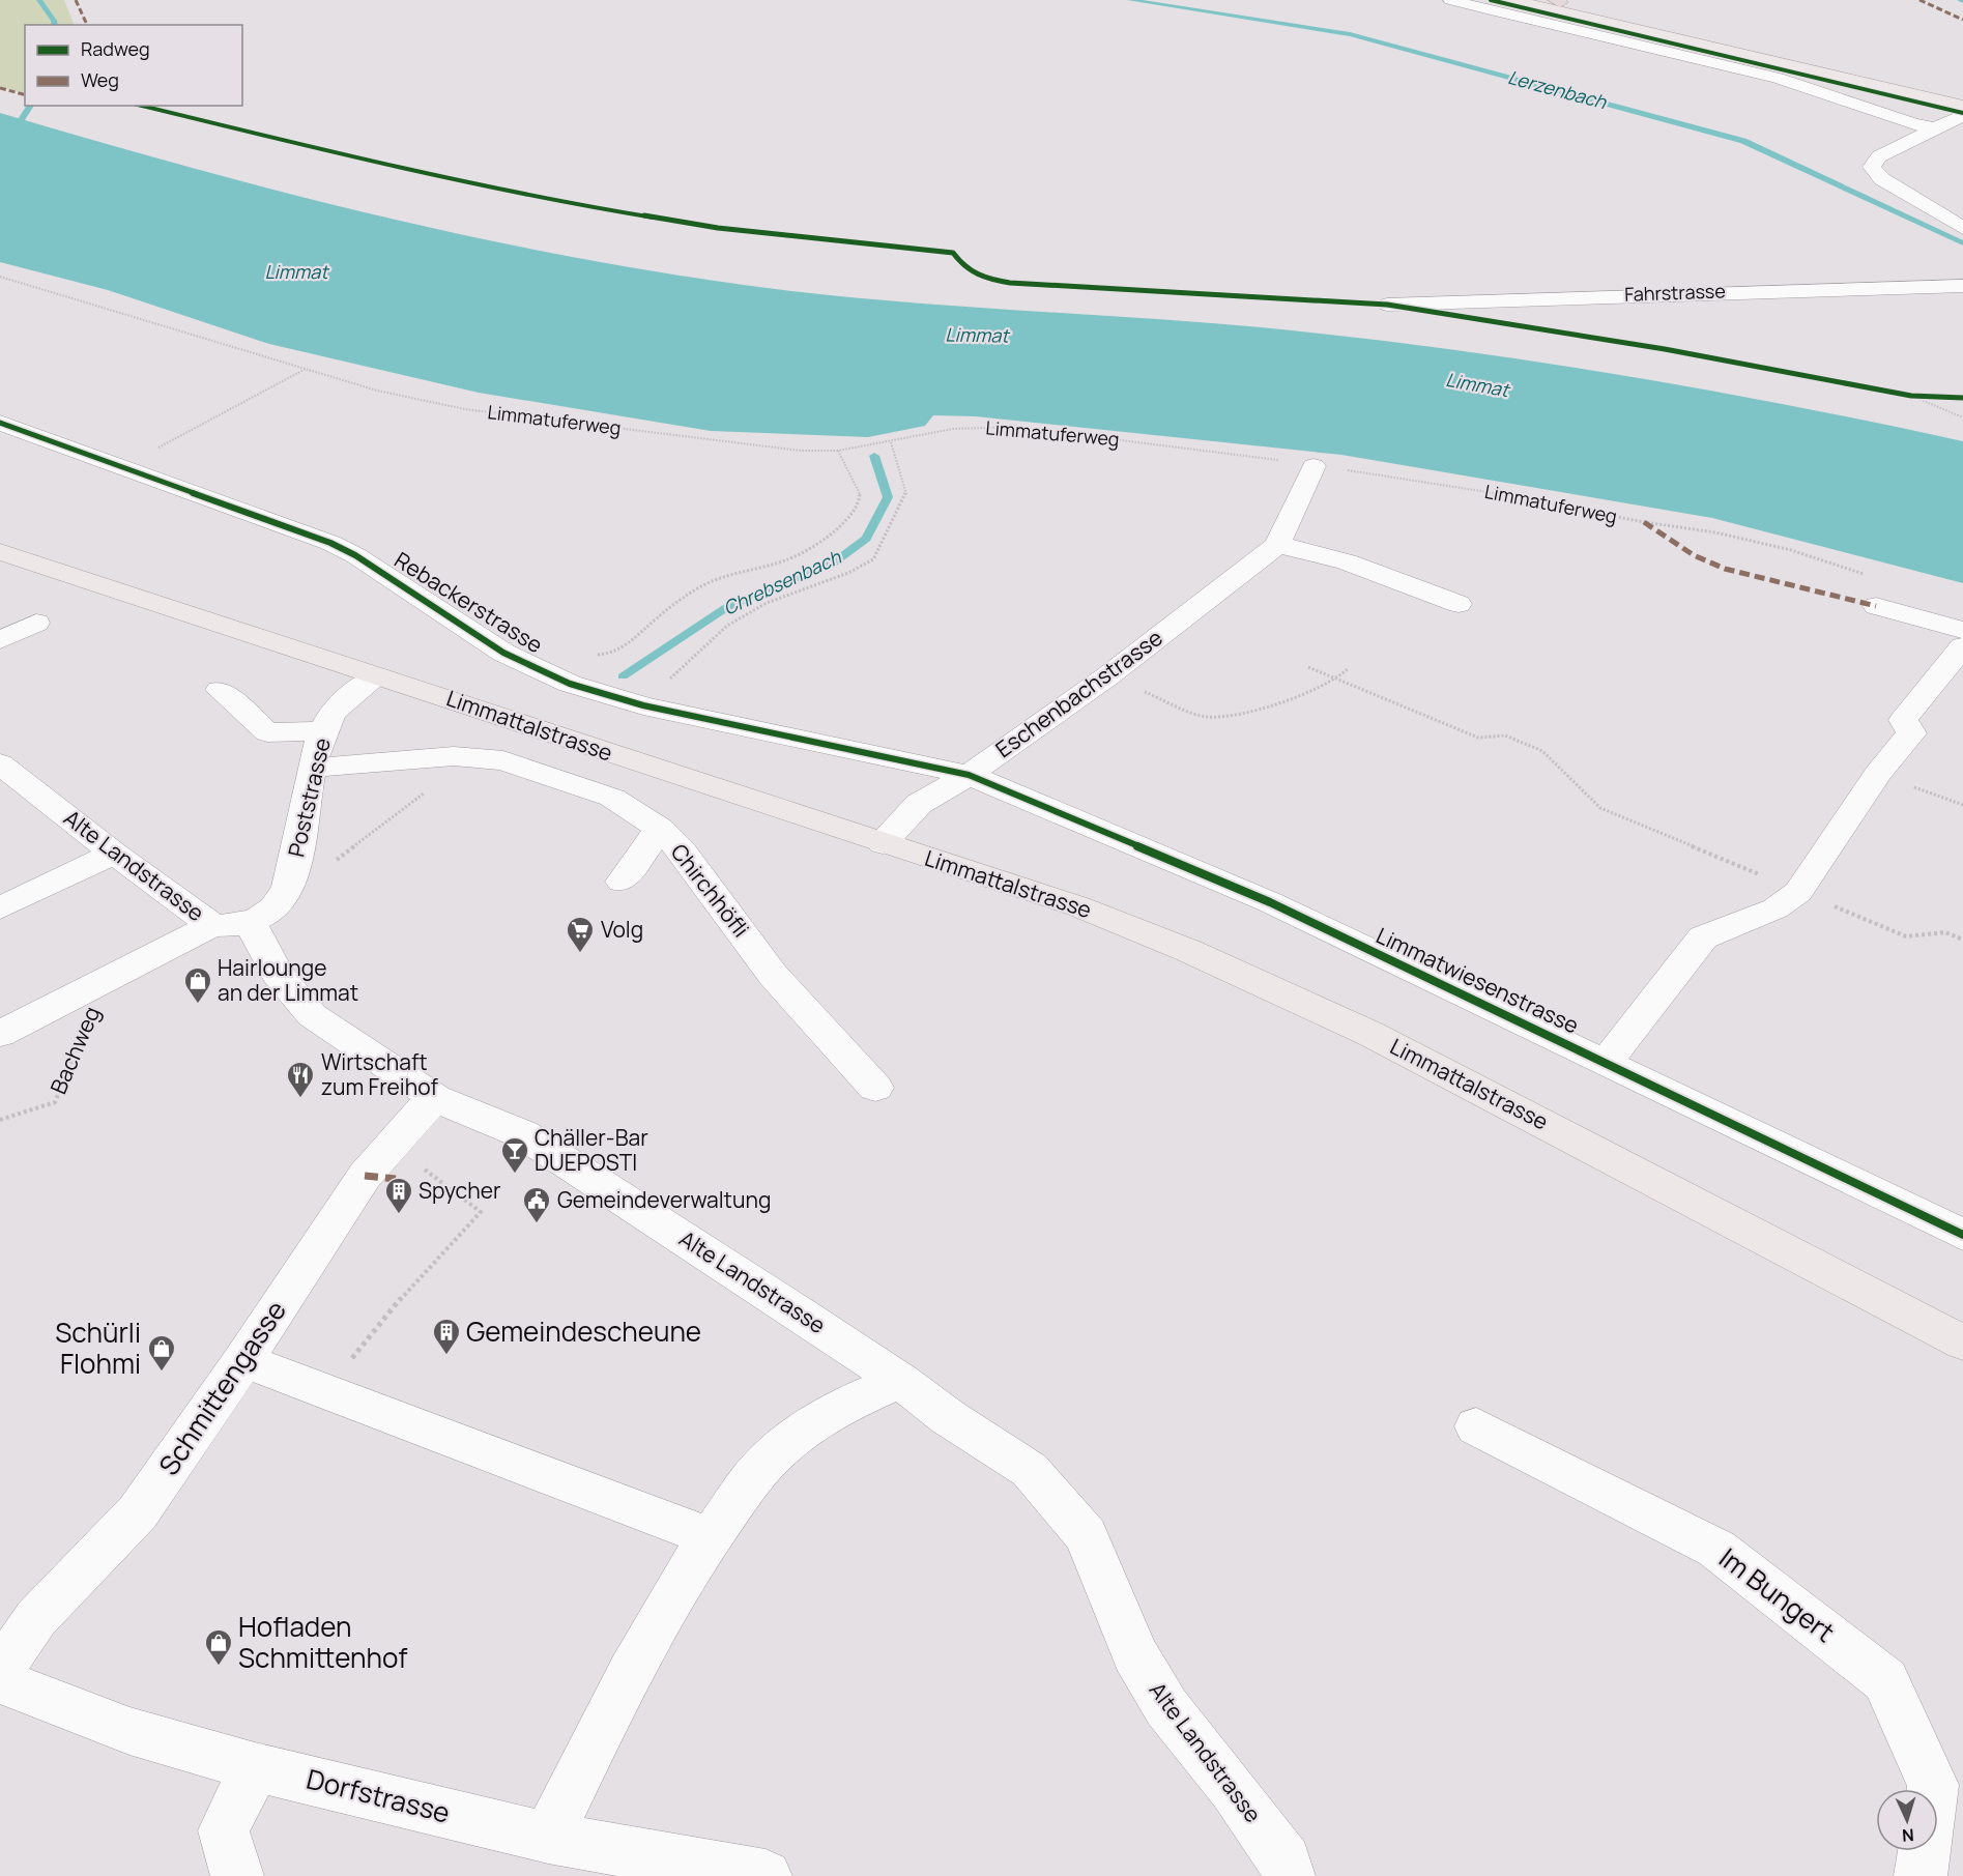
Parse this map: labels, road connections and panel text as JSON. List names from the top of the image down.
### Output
{
  "streets": {
    "main road": ["Limmattalstrasse"],
    "street": [
      "Fahrstrasse",
      "Rebackerstrasse",
      "Eschenbachstrasse",
      "Poststrasse",
      "Alte Landstrasse",
      "Chirchhöfli",
      "Limmatwiesenstrasse",
      "Schmittengasse",
      "Im Bungert",
      "Dorfstrasse"
    ],
    "path": ["Limmatuferweg", "Bachweg"]
  },
  "crossings": [
    ["Rebackerstrasse", "Eschenbachstrasse"],
    ["Rebackerstrasse", "Limmatwiesenstrasse"],
    ["Eschenbachstrasse", "Limmattalstrasse"],
    ["Eschenbachstrasse", "Limmatwiesenstrasse"],
    ["Limmattalstrasse", "Poststrasse"],
    ["Poststrasse", "Alte Landstrasse"],
    ["Poststrasse", "Chirchhöfli"],
    ["Alte Landstrasse", "Schmittengasse"]
  ],
  "water": ["Lerzenbach", "Limmat", "Chrebsenbach"],
  "places": {
    "supermarket": ["Volg"],
    "shop": ["Hairlounge an der Limmat", "Schürli Flohmi", "Hofladen Schmittenhof"],
    "restaurant": ["Wirtschaft zum Freihof"],
    "bar": ["Chäller-Bar DUEPOSTI"],
    "building": ["Spycher", "Gemeindescheune"],
    "public building": ["Gemeindeverwaltung"]
  },
  "legend": ["Radweg", "Weg"],
  "north": "bottom"
}
